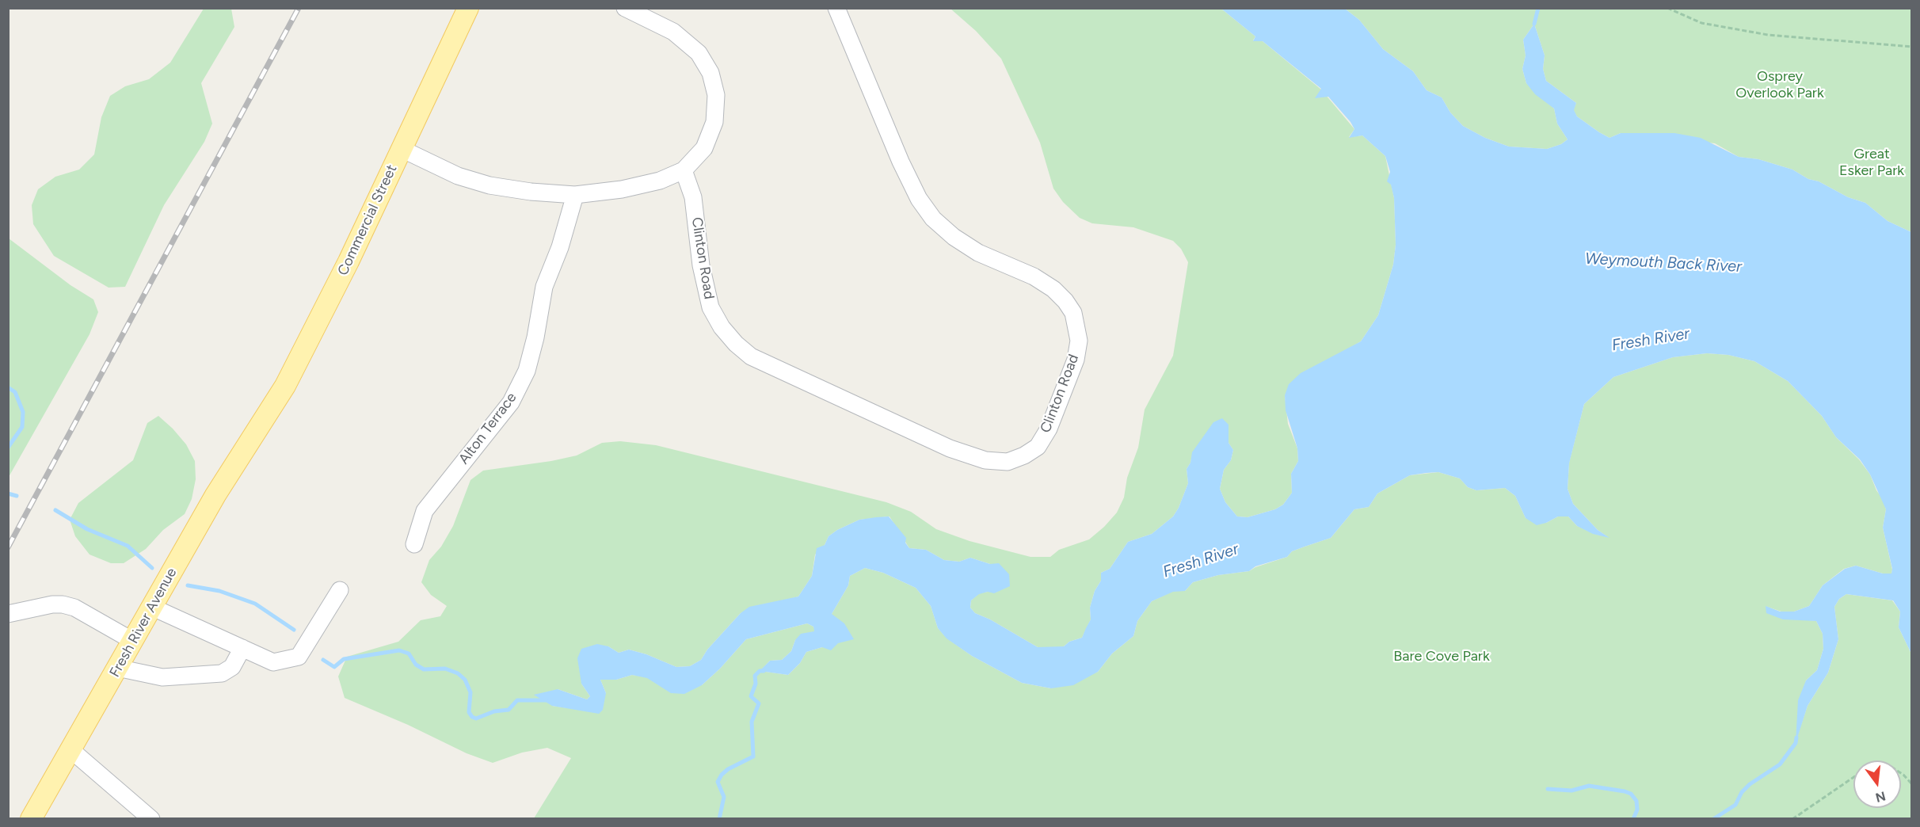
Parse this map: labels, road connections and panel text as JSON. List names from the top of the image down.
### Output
{
  "streets": {
    "main road": ["Commercial Street", "Fresh River Avenue"],
    "street": ["Clinton Road", "Alton Terrace"]
  },
  "crossings": [
    ["Commercial Street", "Fresh River Avenue"]
  ],
  "water": ["Weymouth Back River", "Fresh River"],
  "parks": ["Osprey Overlook Park", "Great Esker Park", "Bare Cove Park"],
  "north": "bottom"
}
